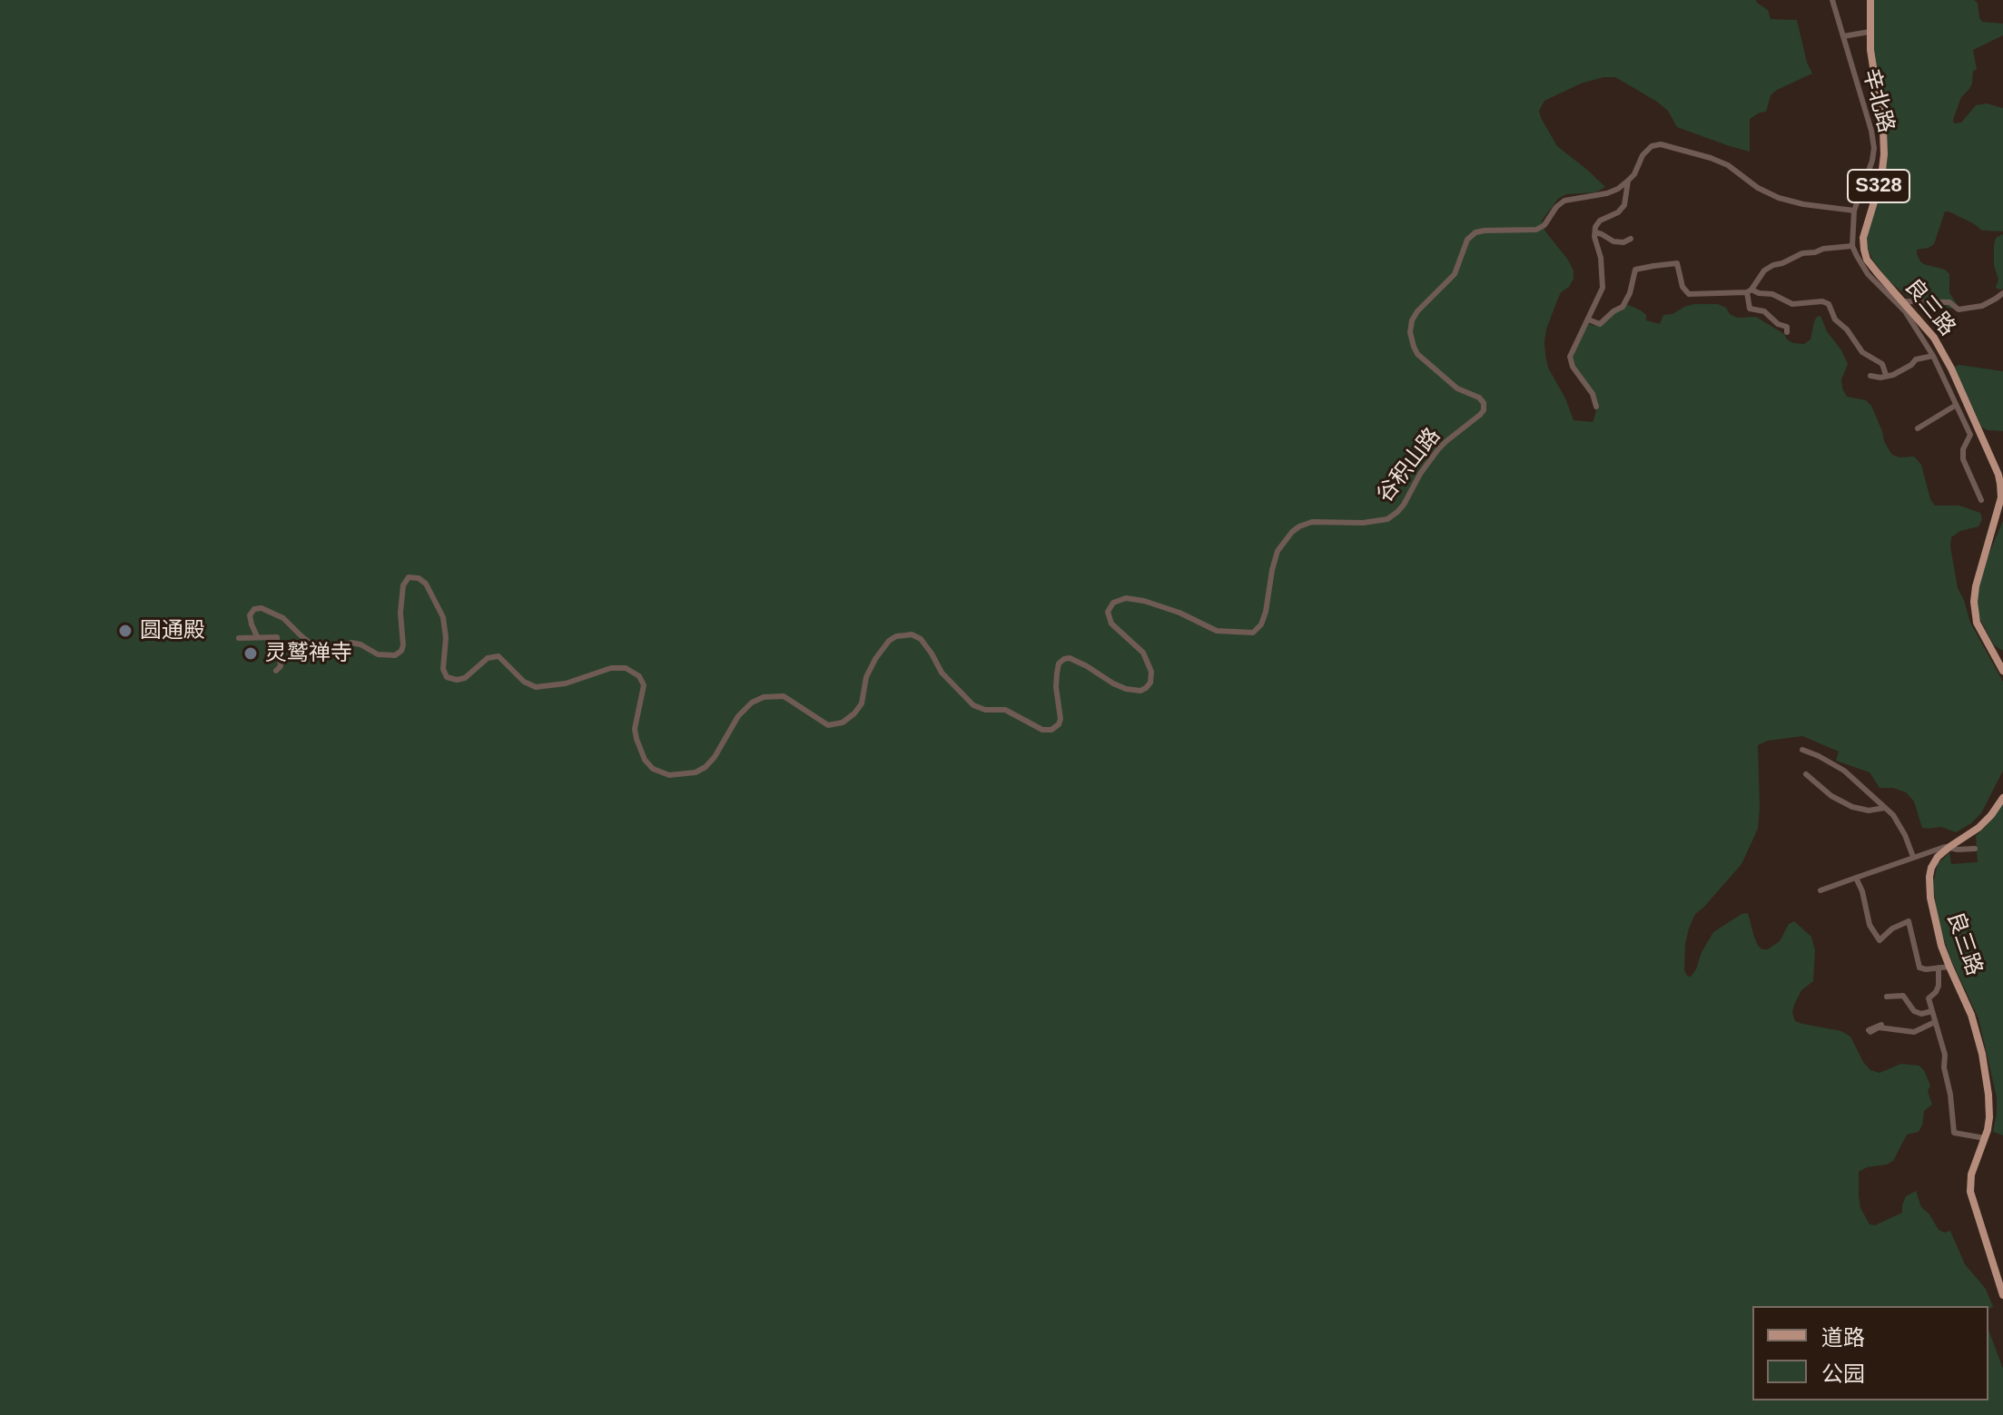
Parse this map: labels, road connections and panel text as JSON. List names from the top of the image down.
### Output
{
  "streets": {
    "main road": ["S328", "良三路"],
    "street": ["辛北路", "谷积山路"]
  },
  "places": ["圆通殿", "灵鹫禅寺"],
  "legend": ["道路", "公园"]
}
